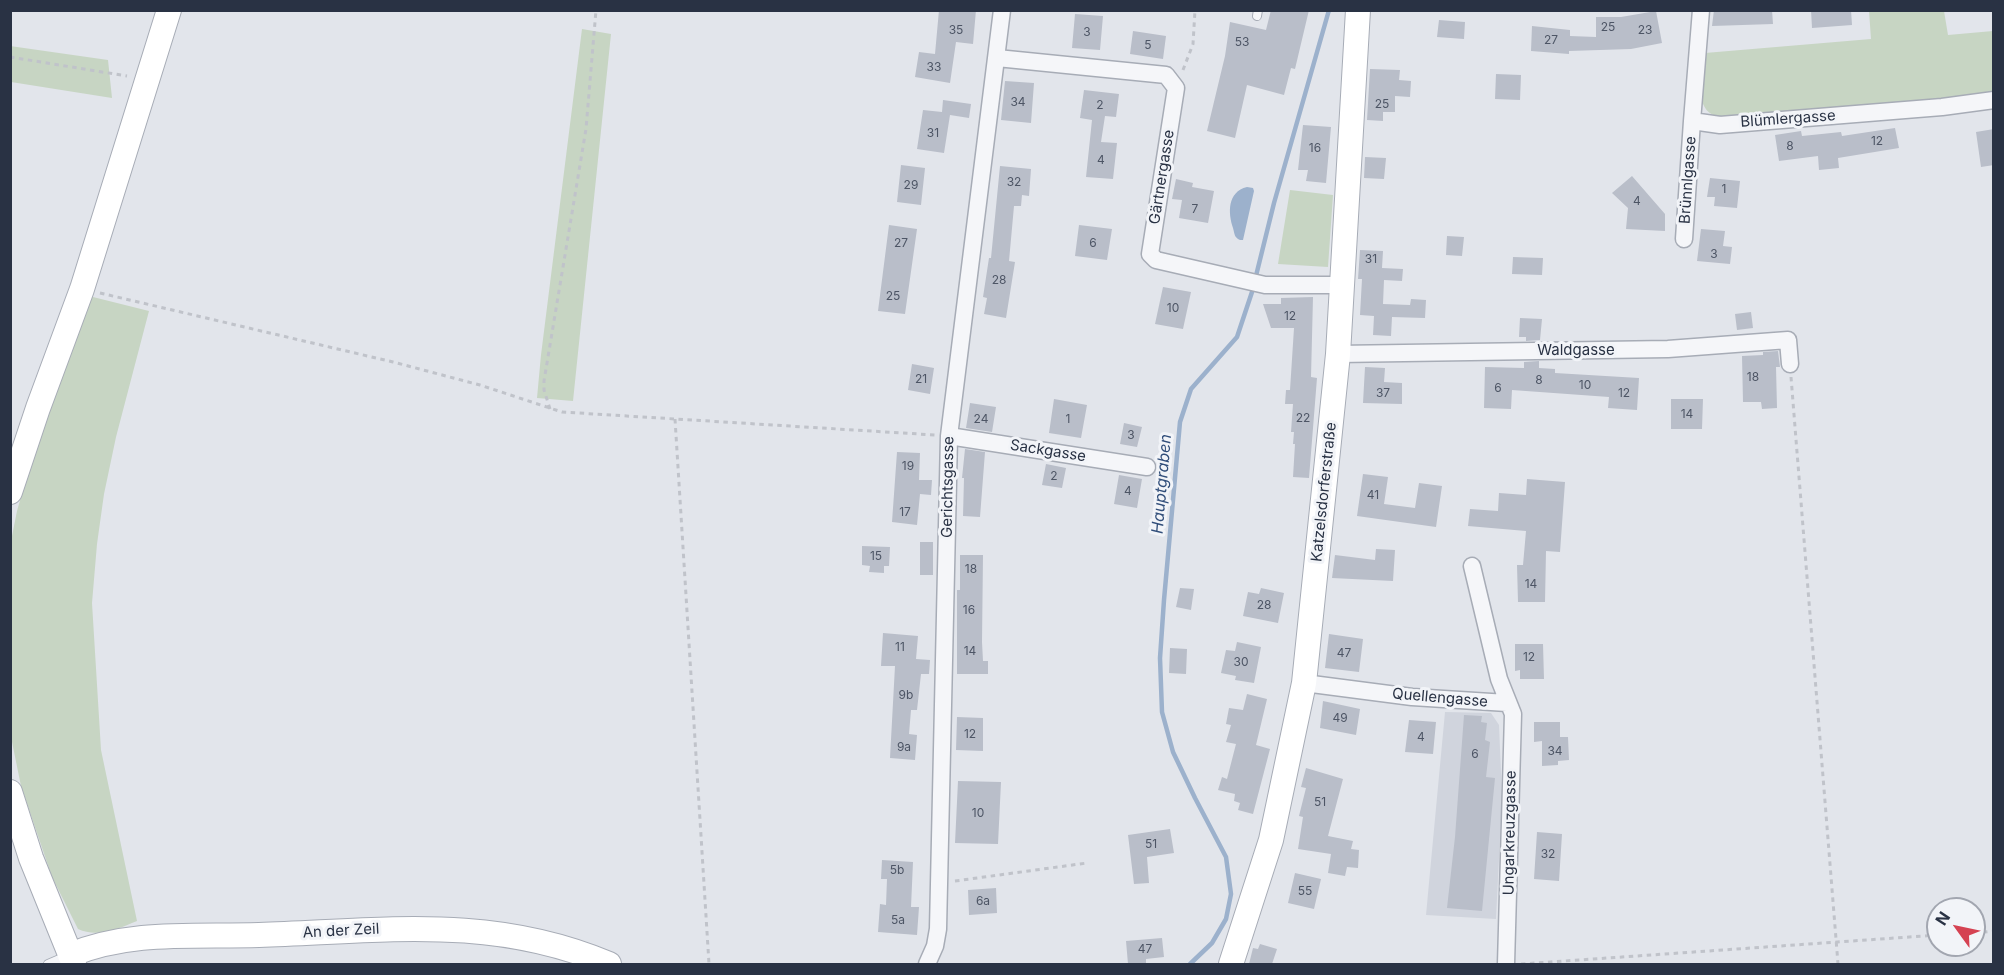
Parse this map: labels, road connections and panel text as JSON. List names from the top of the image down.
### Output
{
  "streets": {
    "street": [
      "Blümlergasse",
      "Gärtnergasse",
      "Brünnlgasse",
      "Waldgasse",
      "Sackgasse",
      "Gerichtsgasse",
      "Katzelsdorferstraße",
      "Quellengasse",
      "Ungarkreuzgasse",
      "An der Zeil"
    ]
  },
  "crossings": [
    ["Blümlergasse", "Brünnlgasse"],
    ["Gärtnergasse", "Katzelsdorferstraße"],
    ["Waldgasse", "Katzelsdorferstraße"],
    ["Sackgasse", "Gerichtsgasse"],
    ["Katzelsdorferstraße", "Quellengasse"],
    ["Quellengasse", "Ungarkreuzgasse"]
  ],
  "water": ["Hauptgraben"],
  "house_numbers": [
    "25",
    "35",
    "23",
    "3",
    "27",
    "53",
    "5",
    "33",
    "34",
    "25",
    "2",
    "31",
    "12",
    "8",
    "16",
    "4",
    "32",
    "29",
    "1",
    "4",
    "7",
    "27",
    "6",
    "3",
    "31",
    "28",
    "25",
    "10",
    "12",
    "18",
    "21",
    "8",
    "10",
    "6",
    "37",
    "12",
    "14",
    "22",
    "24",
    "1",
    "3",
    "19",
    "2",
    "4",
    "41",
    "17",
    "15",
    "18",
    "14",
    "28",
    "16",
    "11",
    "14",
    "47",
    "12",
    "30",
    "9b",
    "49",
    "12",
    "4",
    "9a",
    "34",
    "6",
    "51",
    "10",
    "51",
    "32",
    "5b",
    "55",
    "6a",
    "5a",
    "47"
  ],
  "north": "top left"
}
